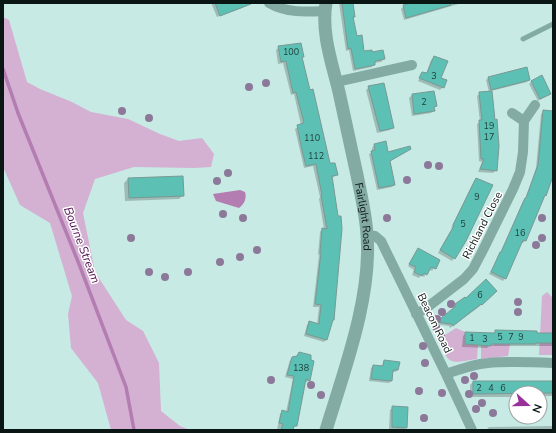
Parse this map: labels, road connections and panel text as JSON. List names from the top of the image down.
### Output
{
  "streets": {
    "street": ["Fairlight Road", "Richland Close", "Beacon Road"]
  },
  "crossings": [
    ["Fairlight Road", "Beacon Road"],
    ["Richland Close", "Beacon Road"]
  ],
  "water": ["Bourne Stream"],
  "house_numbers": [
    "100",
    "3",
    "2",
    "19",
    "17",
    "110",
    "112",
    "9",
    "5",
    "16",
    "6",
    "5",
    "7",
    "9",
    "1",
    "3",
    "138",
    "2",
    "4",
    "6"
  ],
  "north": "right"
}
